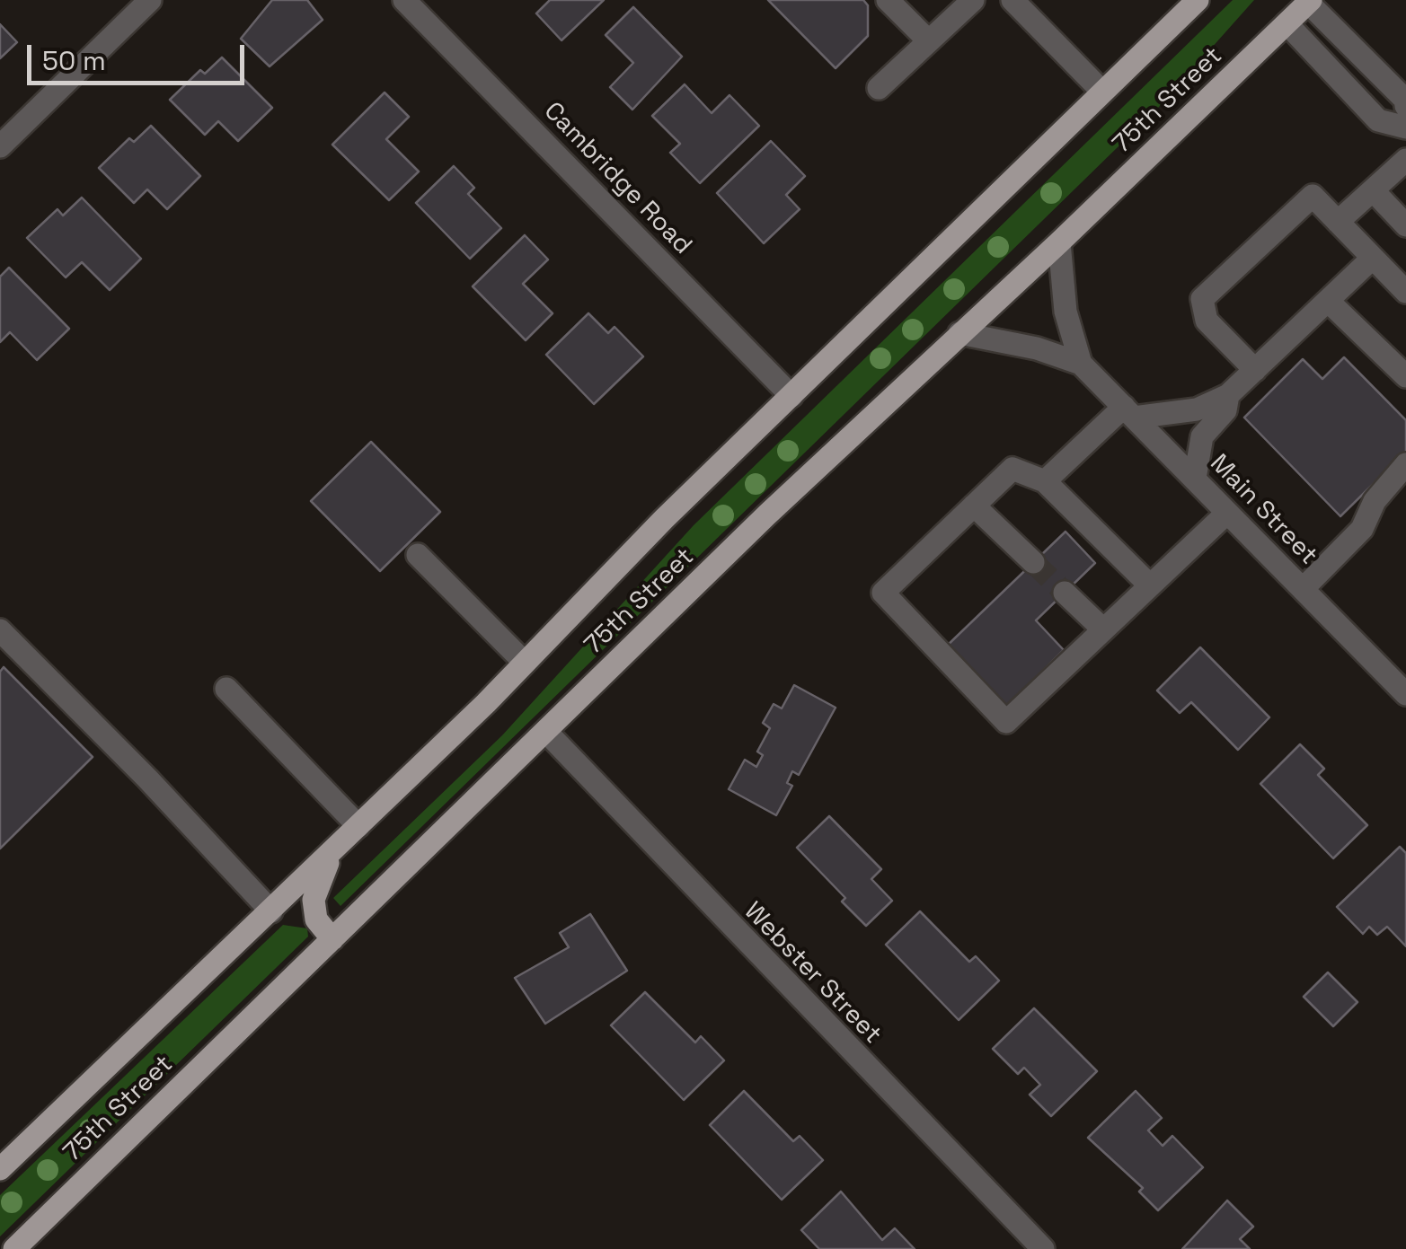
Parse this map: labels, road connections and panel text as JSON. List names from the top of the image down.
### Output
{
  "streets": {
    "main road": ["75th Street"],
    "street": ["Cambridge Road", "Main Street", "Webster Street"]
  },
  "crossings": [
    ["75th Street", "Cambridge Road"],
    ["75th Street", "Main Street"],
    ["75th Street", "Webster Street"]
  ],
  "scale_bar": "50 m"
}
